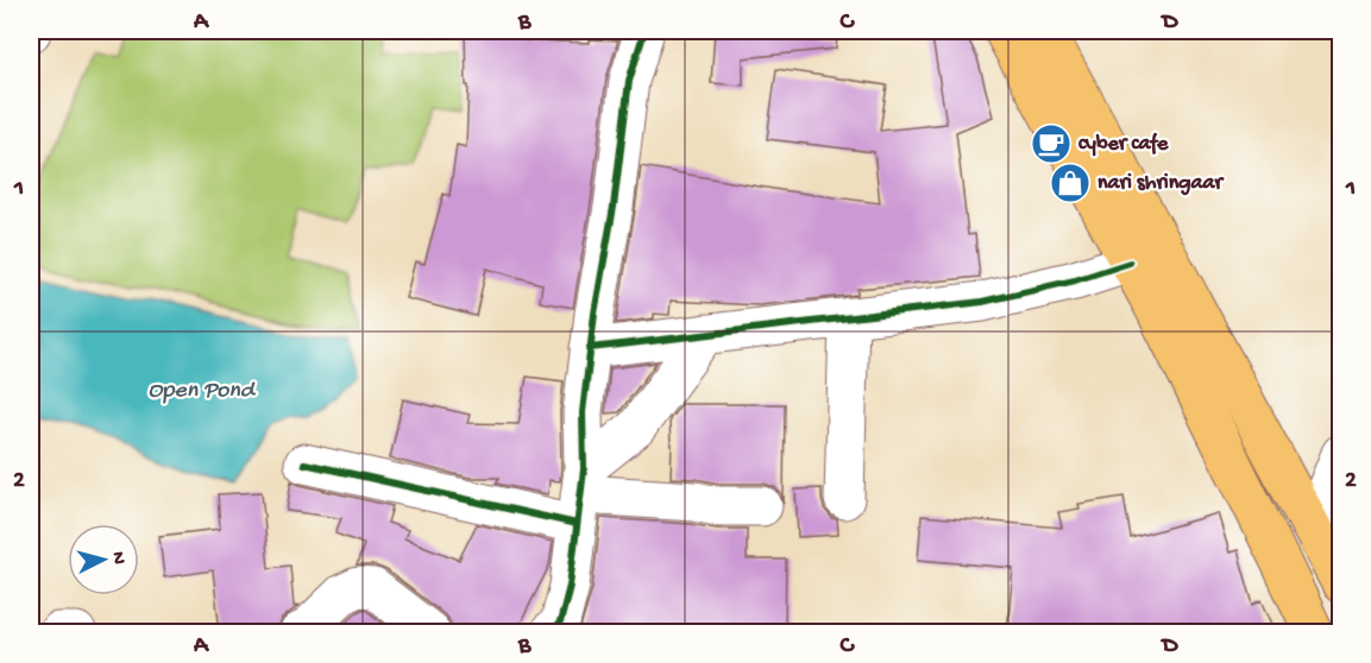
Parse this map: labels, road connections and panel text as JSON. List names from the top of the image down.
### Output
{
  "water": ["Open Pond"],
  "places": {
    "cafe": ["cyber cafe"],
    "shop": ["nari shringaar"]
  },
  "north": "right",
  "grid": {
    "columns": [
      "A",
      "B",
      "C",
      "D"
    ],
    "rows": ["1", "2"]
  }
}
